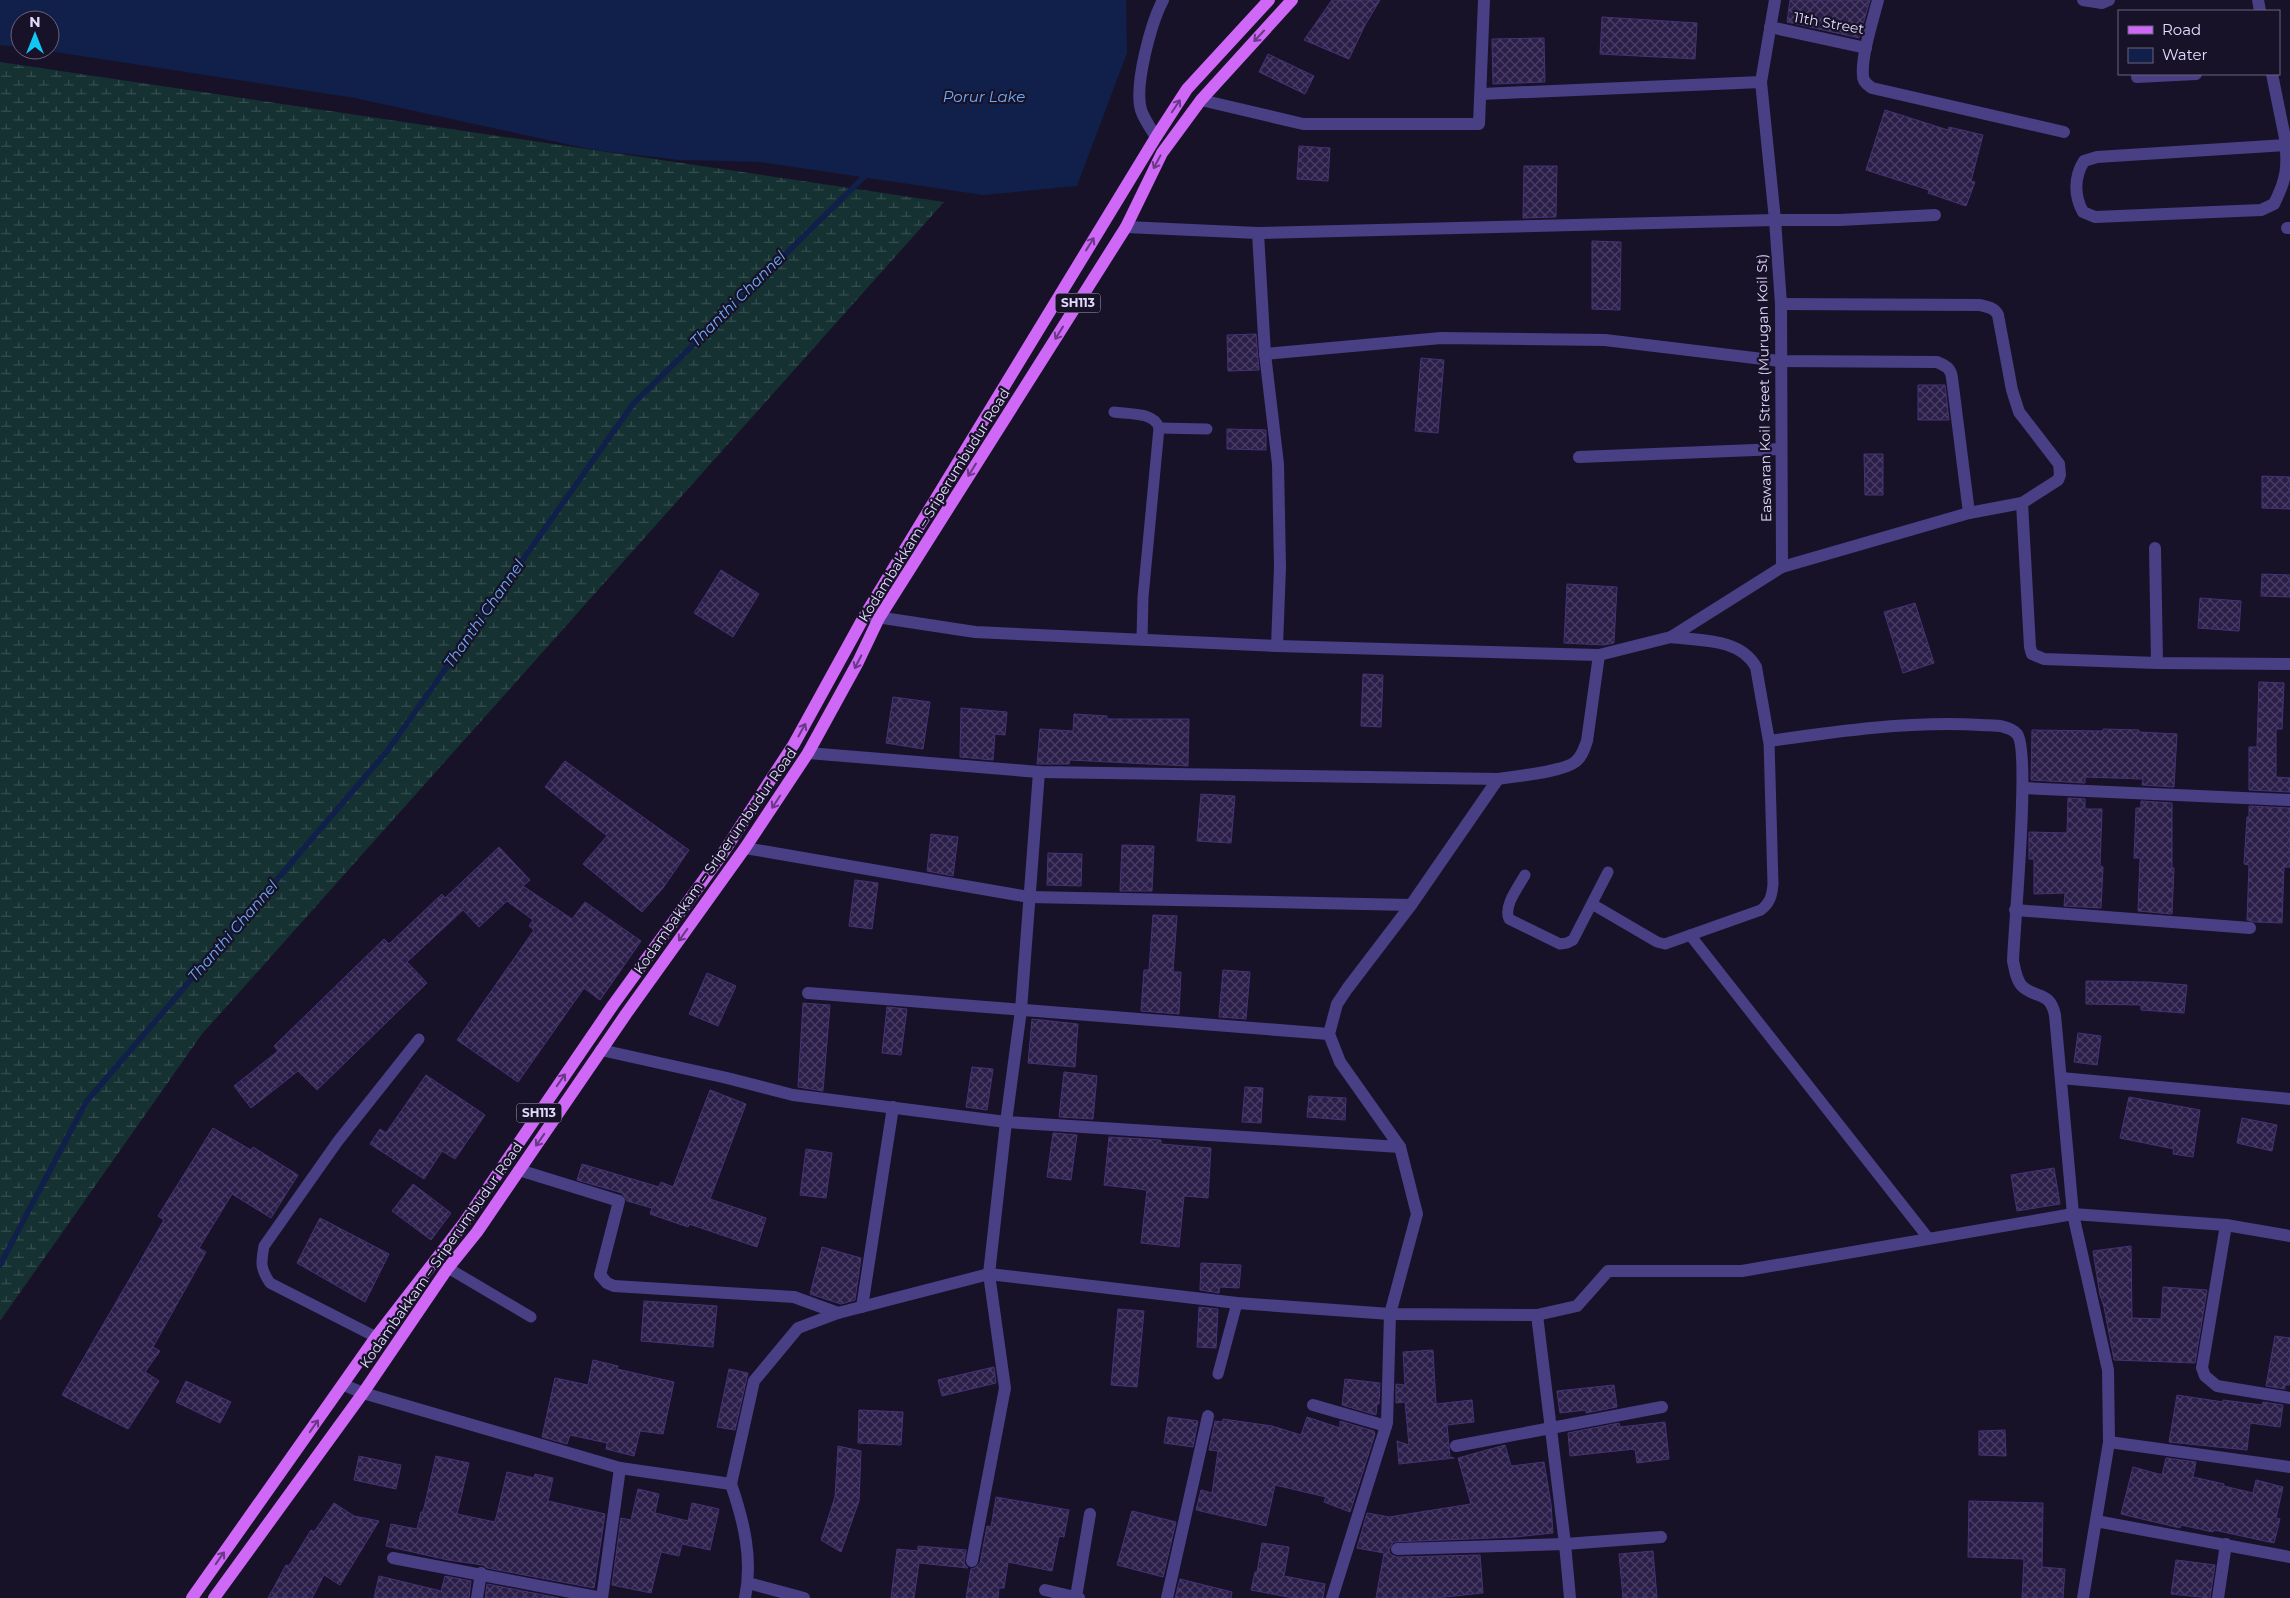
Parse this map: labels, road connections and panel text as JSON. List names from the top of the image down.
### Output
{
  "streets": {
    "main road": ["SH113", "Kodambakkam – Sriperumbudur Road"],
    "street": ["11th Street", "Easwaran Koil Street (Murugan Koil St)"]
  },
  "crossings": [
    ["11th Street", "Easwaran Koil Street (Murugan Koil St)"]
  ],
  "water": ["Porur Lake", "Thanthi Channel"],
  "legend": ["Road", "Water"],
  "north": "top"
}
